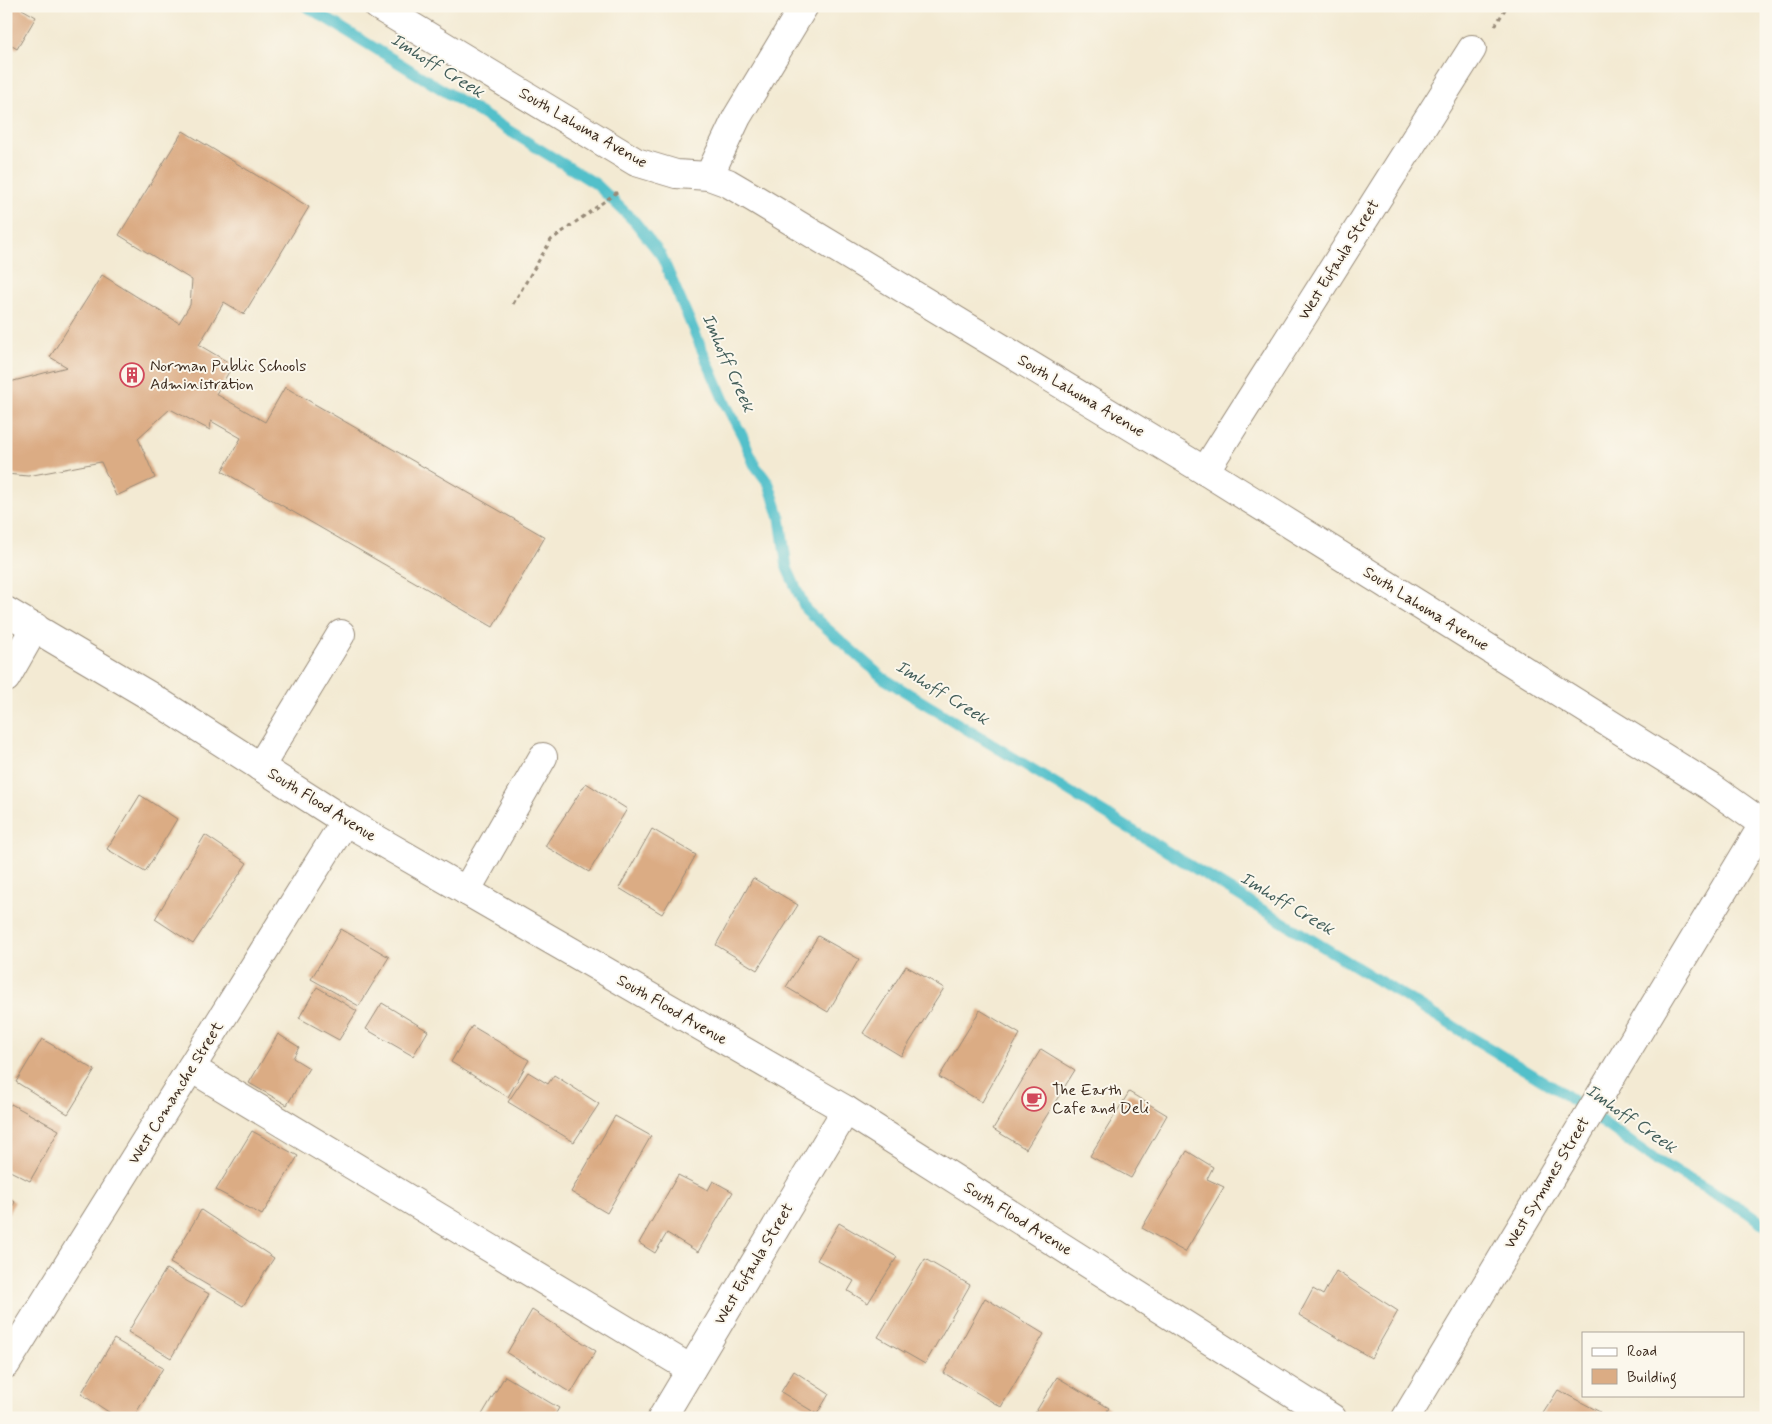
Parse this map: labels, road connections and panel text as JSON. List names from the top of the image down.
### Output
{
  "streets": {
    "street": [
      "South Lahoma Avenue",
      "West Eufaula Street",
      "South Flood Avenue",
      "West Comanche Street",
      "West Symmes Street"
    ]
  },
  "crossings": [
    ["South Lahoma Avenue", "West Eufaula Street"],
    ["South Lahoma Avenue", "West Symmes Street"],
    ["West Eufaula Street", "South Flood Avenue"],
    ["South Flood Avenue", "West Comanche Street"]
  ],
  "water": ["Imhoff Creek"],
  "places": {
    "building": ["Norman Public Schools Administration"],
    "cafe": ["The Earth Cafe and Deli"]
  },
  "legend": ["Road", "Building"]
}
